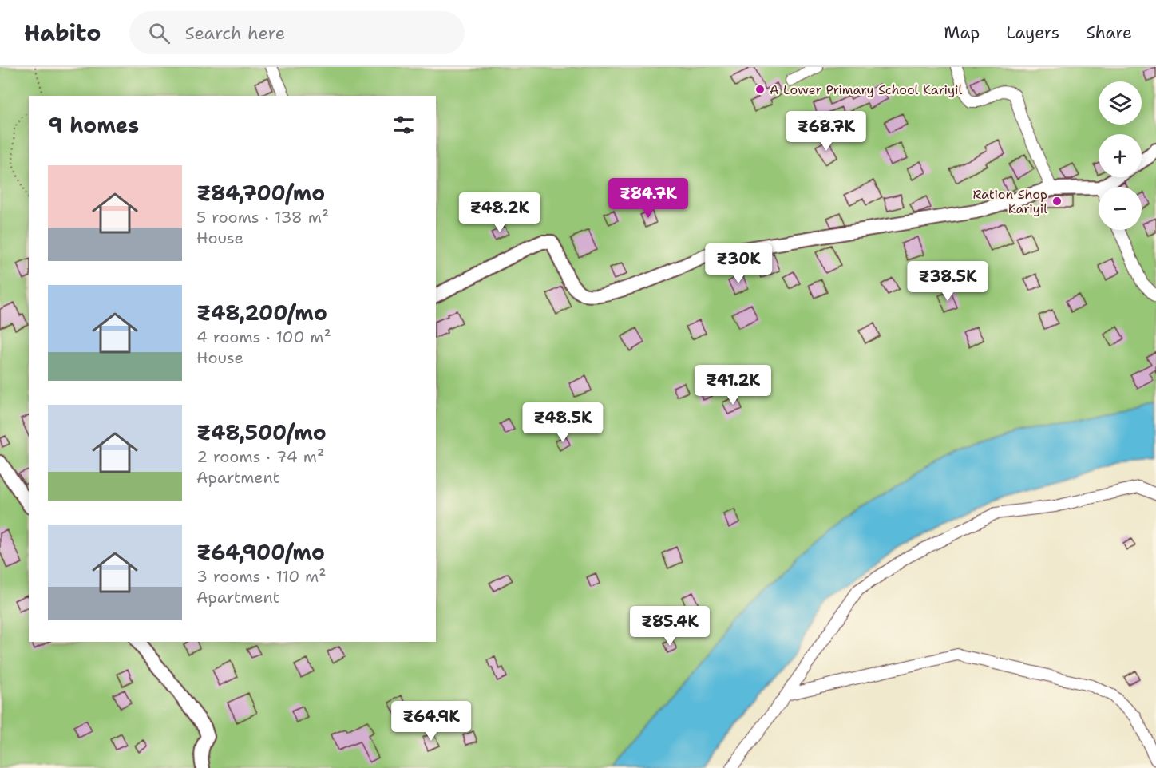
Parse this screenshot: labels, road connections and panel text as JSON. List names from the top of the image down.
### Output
{
  "places": ["A Lower Primary School Kariyil", "Ration Shop Kariyil"],
  "page": {
    "header": "Habito",
    "search": "Search here",
    "nav": ["Map", "Layers", "Share"],
    "map_buttons": ["+", "−"],
    "heading": "9 homes",
    "price": [
      "₹68.7K",
      "₹84.7K",
      "₹48.2K",
      "₹30K",
      "₹38.5K",
      "₹41.2K",
      "₹48.5K",
      "₹85.4K",
      "₹64.9K"
    ],
    "list": [
      {
        "name": "₹84,700/mo",
        "note": "5 rooms · 138 m² · House"
      },
      {
        "name": "₹48,200/mo",
        "note": "4 rooms · 100 m² · House"
      },
      {
        "name": "₹48,500/mo",
        "note": "2 rooms · 74 m² · Apartment"
      },
      {
        "name": "₹64,900/mo",
        "note": "3 rooms · 110 m² · Apartment"
      }
    ]
  }
}
